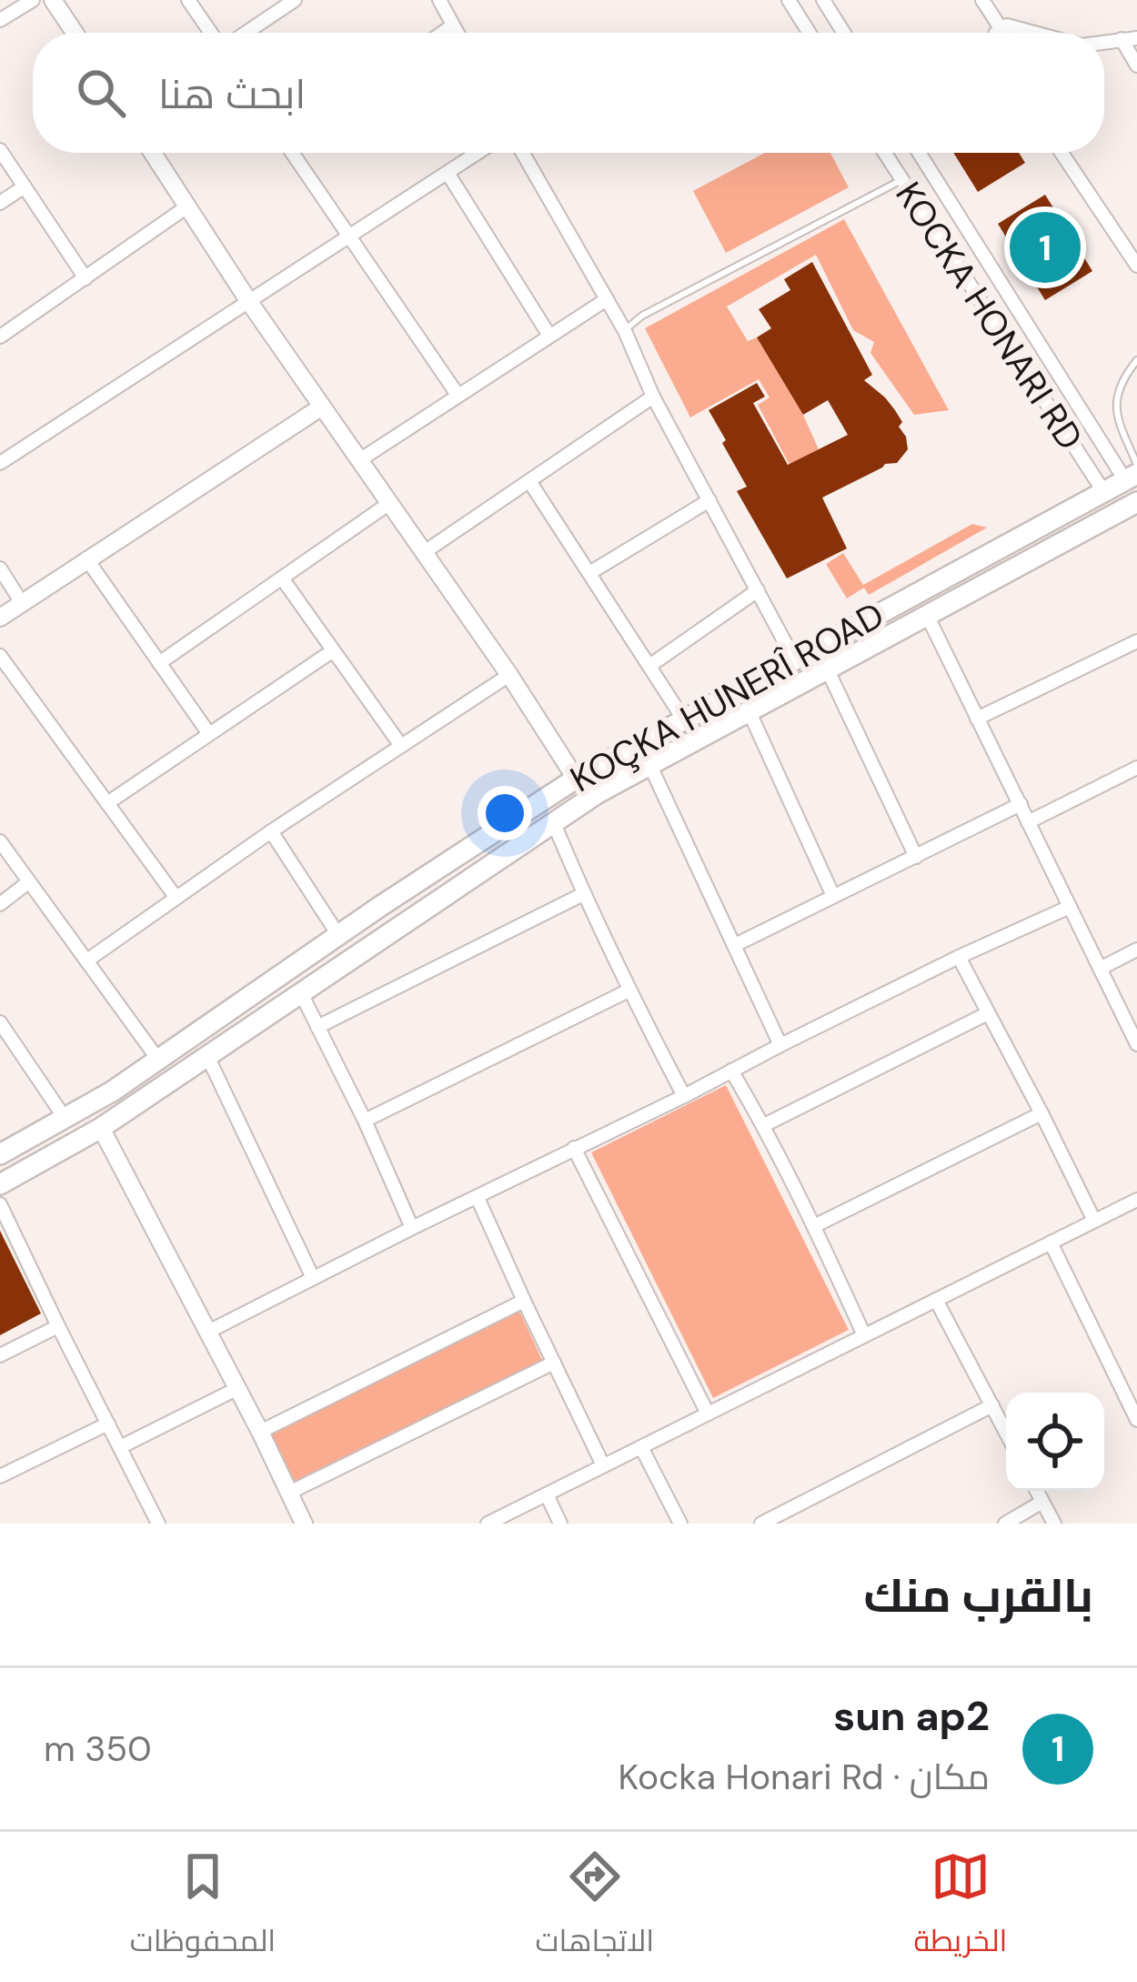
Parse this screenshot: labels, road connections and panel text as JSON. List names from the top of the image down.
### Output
{
  "streets": {
    "main road": ["KOÇKA HUNERÎ ROAD"],
    "street": ["KOCKA HONARI RD"]
  },
  "crossings": [
    ["KOCKA HONARI RD", "KOÇKA HUNERÎ ROAD"]
  ],
  "page": {
    "search": "ابحث هنا",
    "pins": "1",
    "heading": "بالقرب منك",
    "list": [
      {
        "mark": "1",
        "name": "sun ap2",
        "note": "مكان · Kocka Honari Rd",
        "value": "350 m"
      }
    ],
    "nav": ["الخريطة", "الاتجاهات", "المحفوظات"]
  }
}
